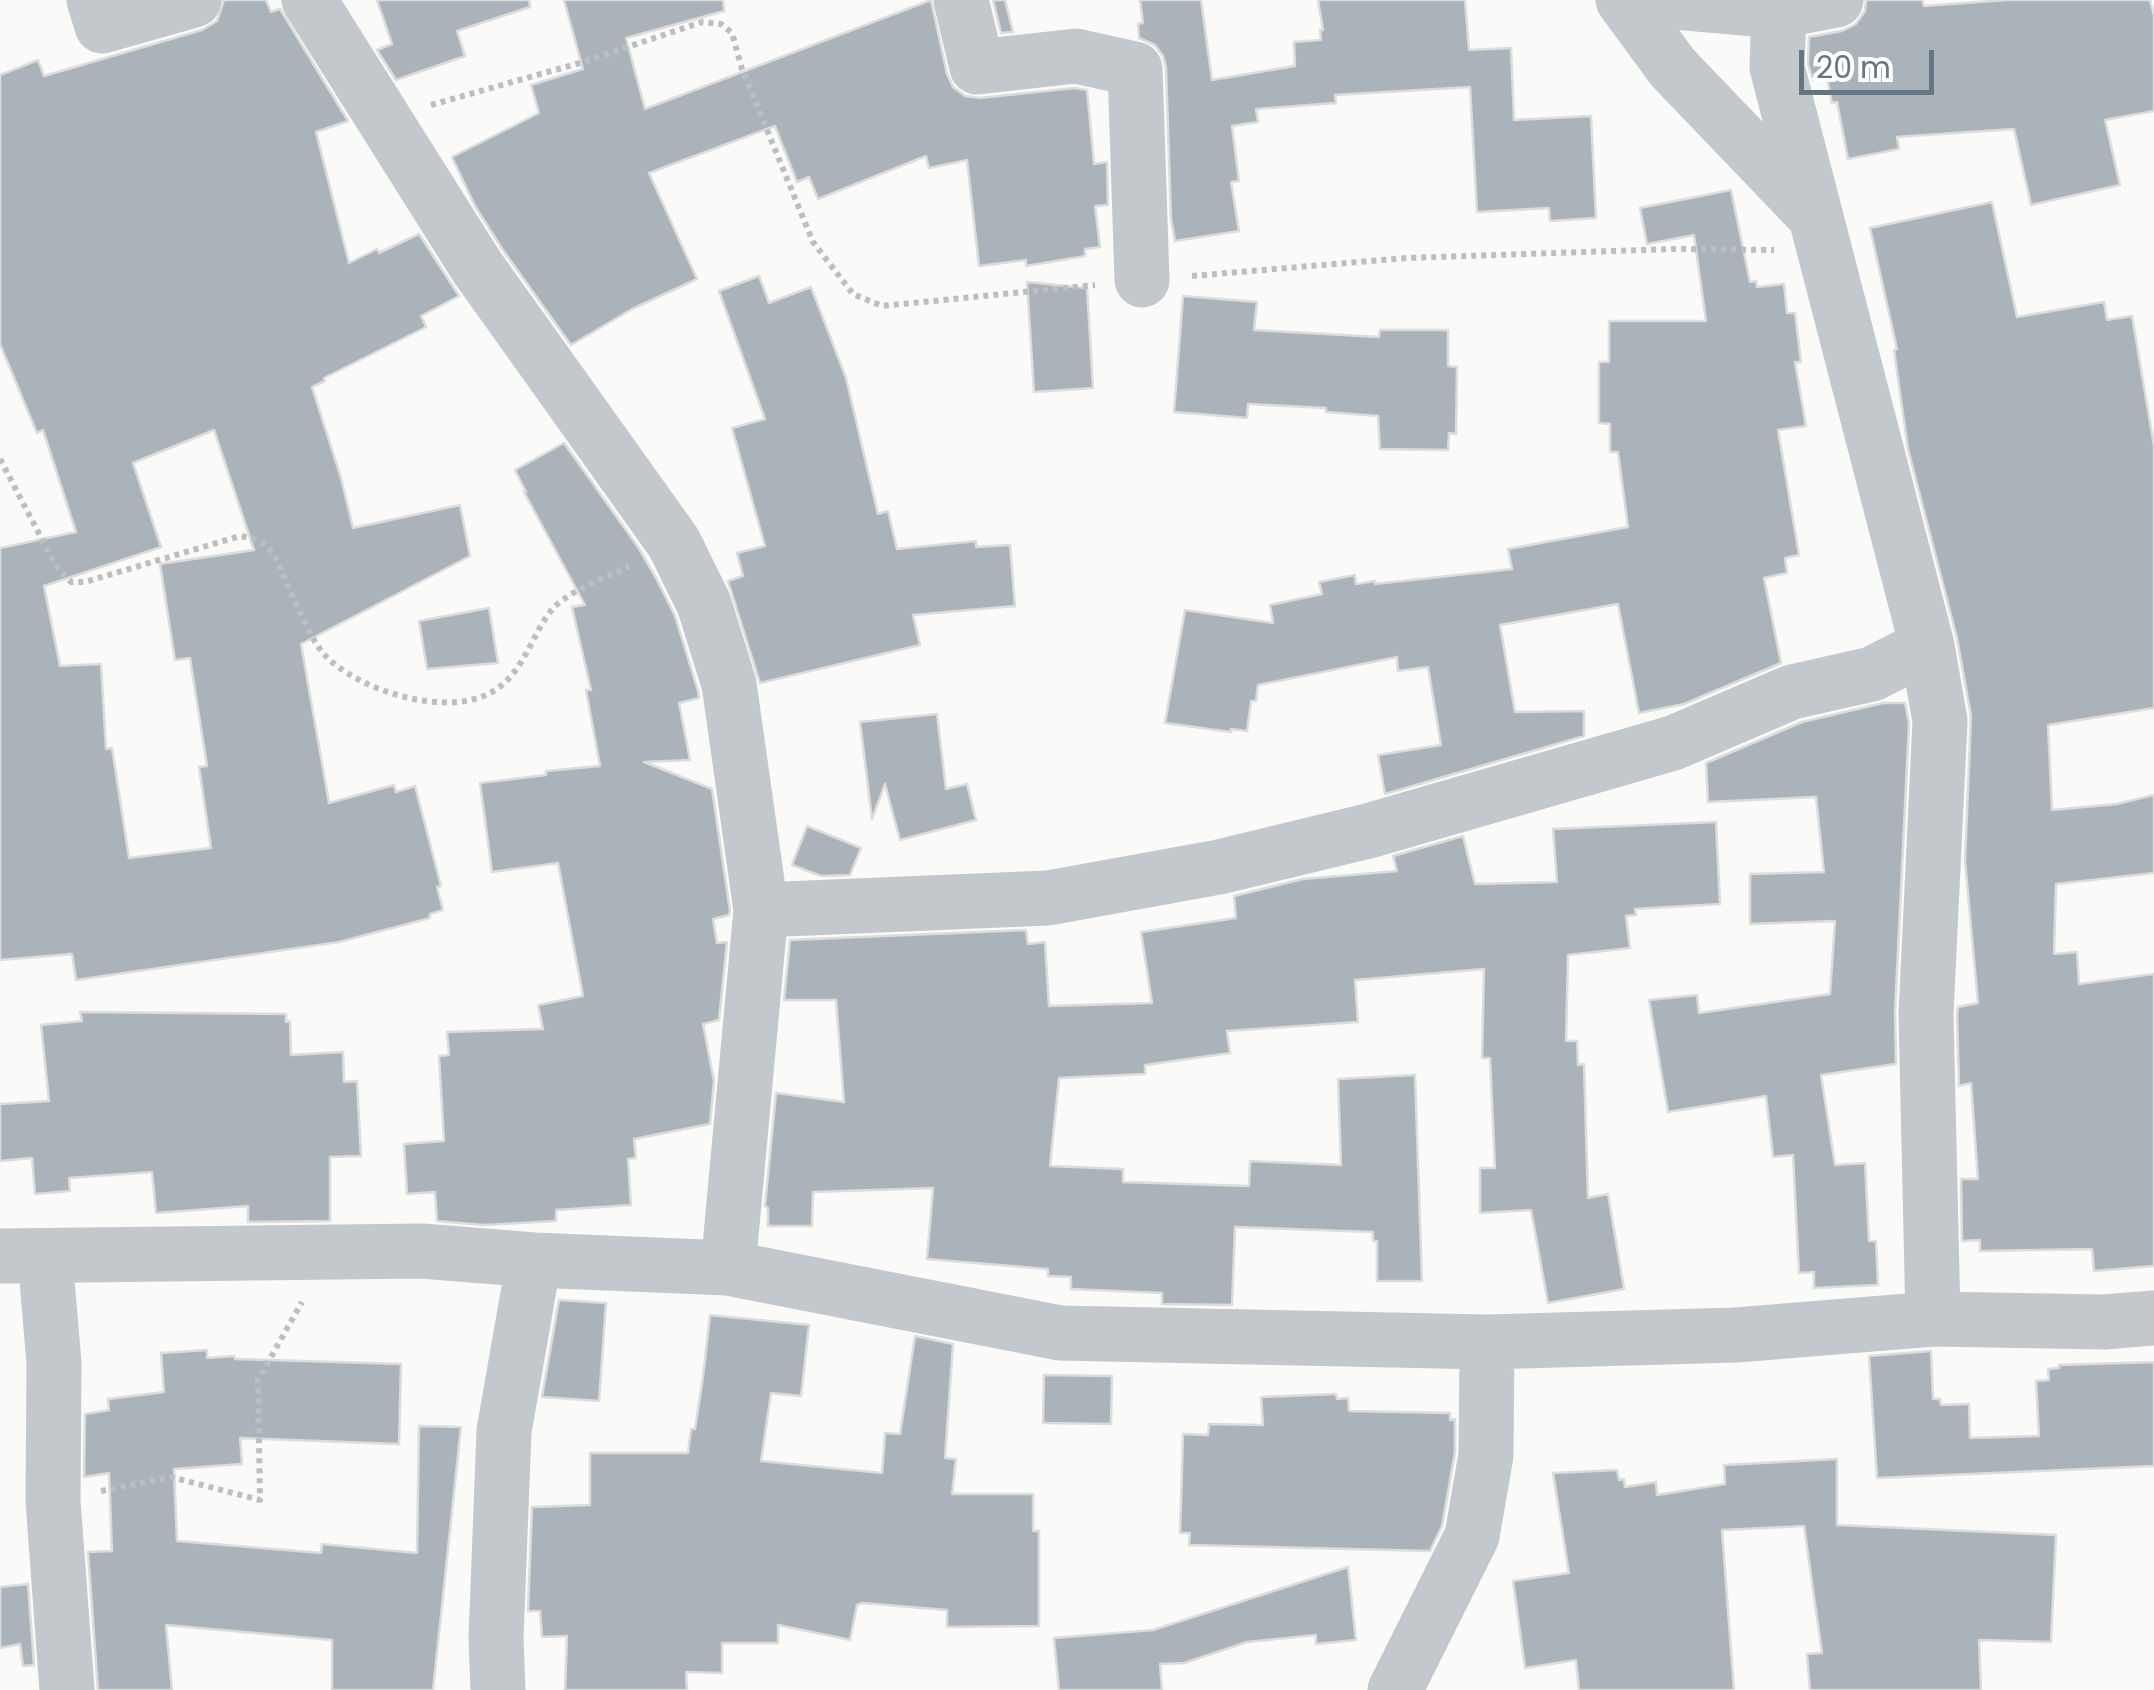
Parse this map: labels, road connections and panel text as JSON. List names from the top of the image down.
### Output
{
  "scale_bar": "20 m"
}
